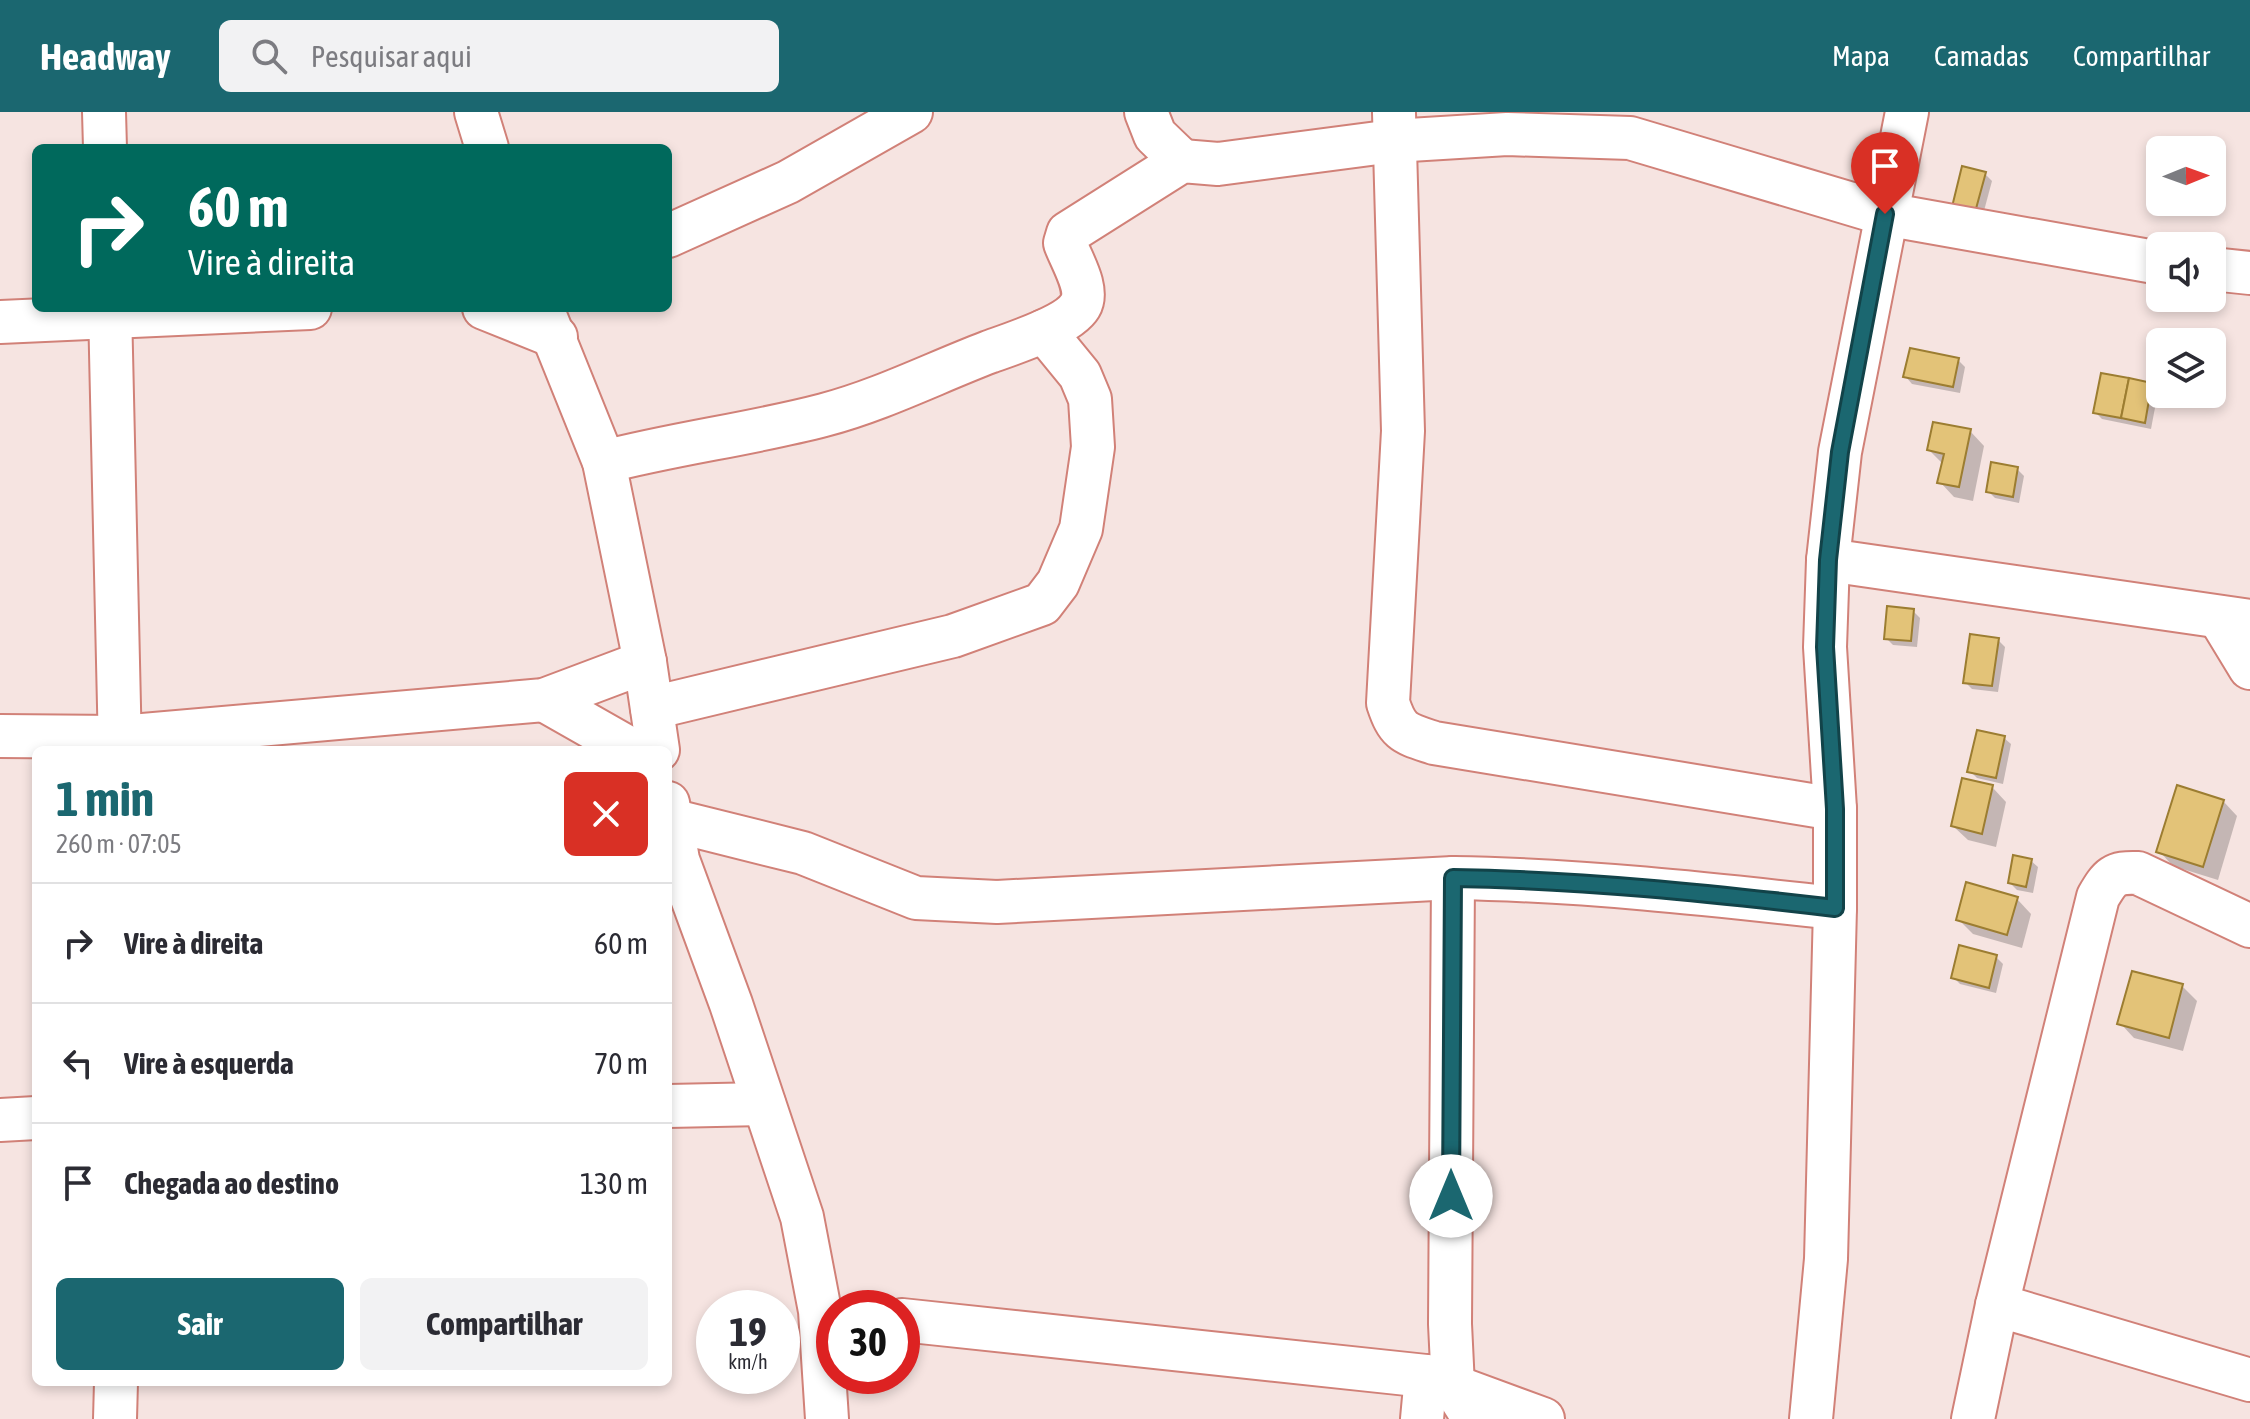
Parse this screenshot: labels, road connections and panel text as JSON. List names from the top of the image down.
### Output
{
  "north": "right",
  "page": {
    "header": "Headway",
    "search": "Pesquisar aqui",
    "nav": ["Mapa", "Camadas", "Compartilhar"],
    "turn": ["60 m", "Vire à direita"],
    "heading": ["1 min", "260 m · 07:05"],
    "list": [
      {
        "name": "Vire à direita",
        "value": "60 m"
      },
      {
        "name": "Vire à esquerda",
        "value": "70 m"
      },
      {
        "name": "Chegada ao destino",
        "value": "130 m"
      }
    ],
    "buttons": ["Sair", "Compartilhar"],
    "speed": "19 km/h",
    "limit": "30"
  }
}
